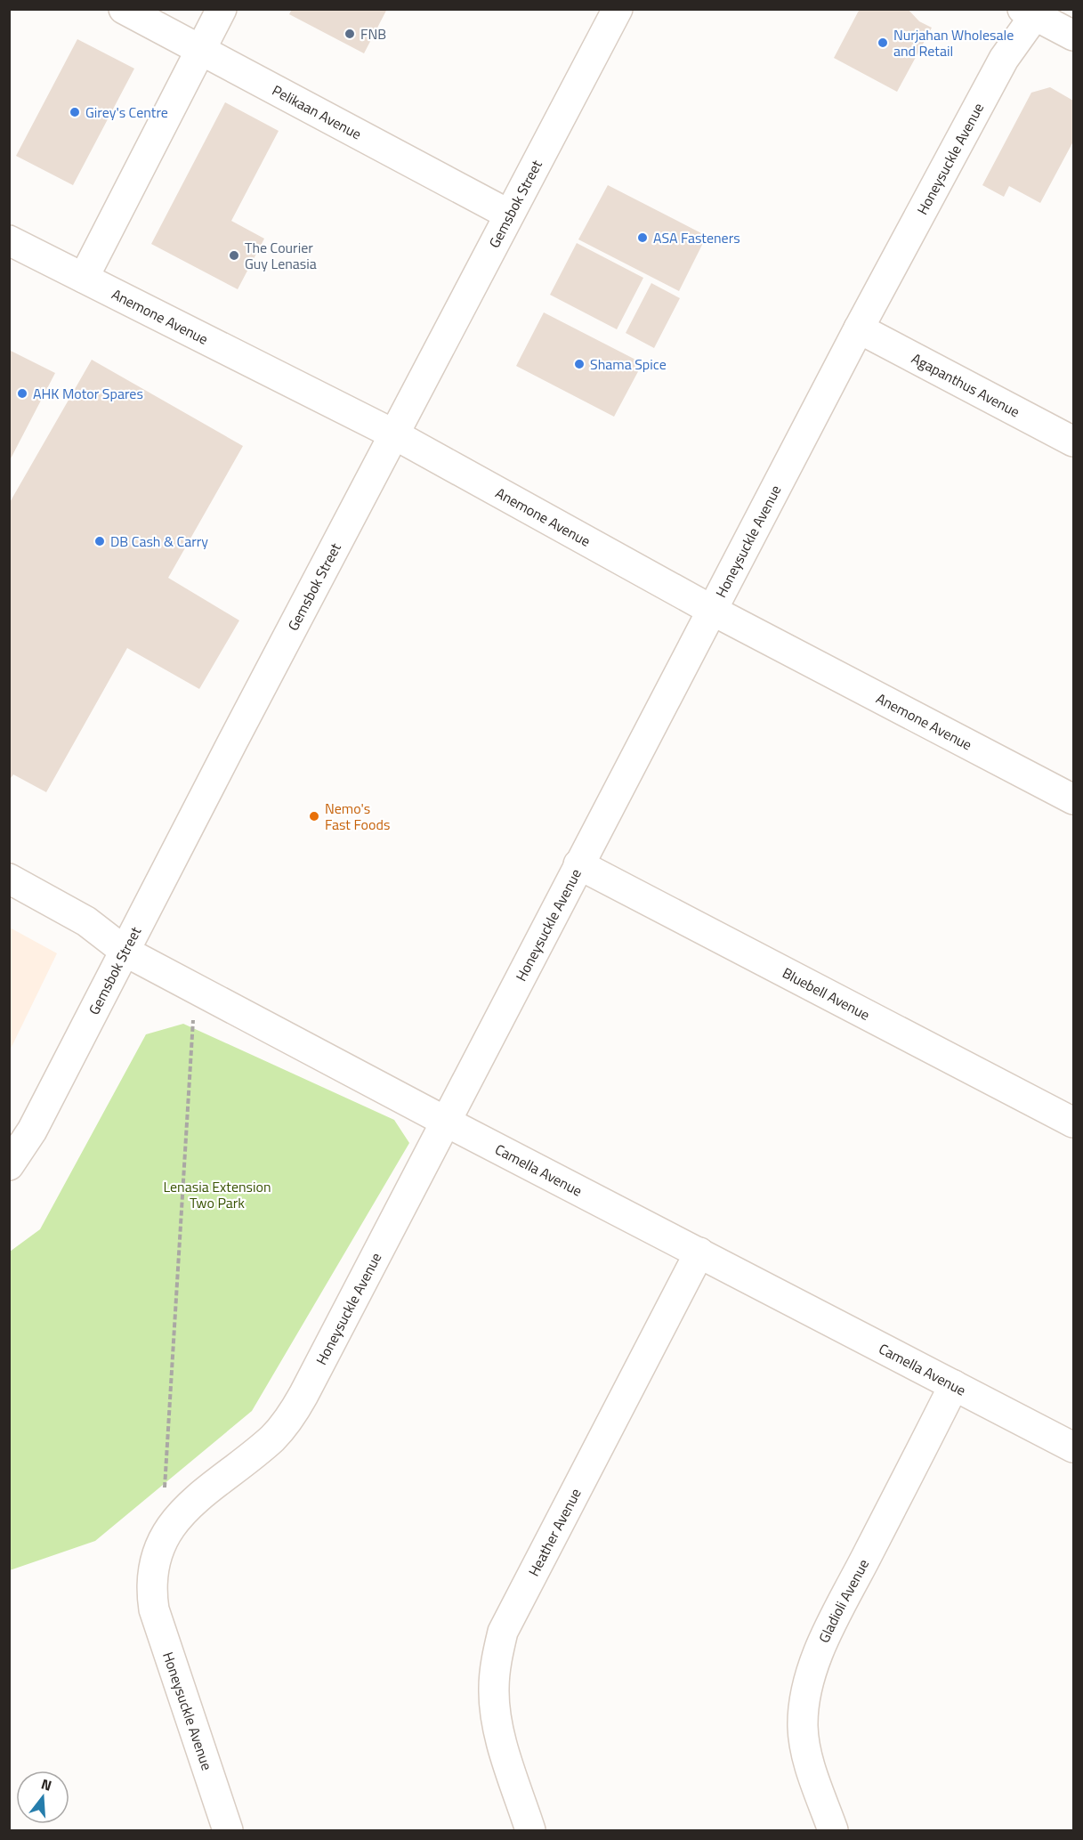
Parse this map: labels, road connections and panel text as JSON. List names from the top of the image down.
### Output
{
  "streets": {
    "street": [
      "Pelikaan Avenue",
      "Honeysuckle Avenue",
      "Gemsbok Street",
      "Anemone Avenue",
      "Agapanthus Avenue",
      "Bluebell Avenue",
      "Camella Avenue",
      "Heather Avenue",
      "Gladioli Avenue"
    ]
  },
  "crossings": [
    ["Pelikaan Avenue", "Gemsbok Street"],
    ["Honeysuckle Avenue", "Anemone Avenue"],
    ["Honeysuckle Avenue", "Agapanthus Avenue"],
    ["Honeysuckle Avenue", "Bluebell Avenue"],
    ["Honeysuckle Avenue", "Camella Avenue"],
    ["Gemsbok Street", "Anemone Avenue"],
    ["Gemsbok Street", "Camella Avenue"],
    ["Camella Avenue", "Heather Avenue"],
    ["Camella Avenue", "Gladioli Avenue"]
  ],
  "parks": ["Lenasia Extension Two Park"],
  "places": [
    "FNB",
    "Nurjahan Wholesale and Retail",
    "Girey's Centre",
    "ASA Fasteners",
    "The Courier Guy Lenasia",
    "Shama Spice",
    "AHK Motor Spares",
    "DB Cash & Carry",
    "Nemo's Fast Foods"
  ],
  "north": "top"
}
